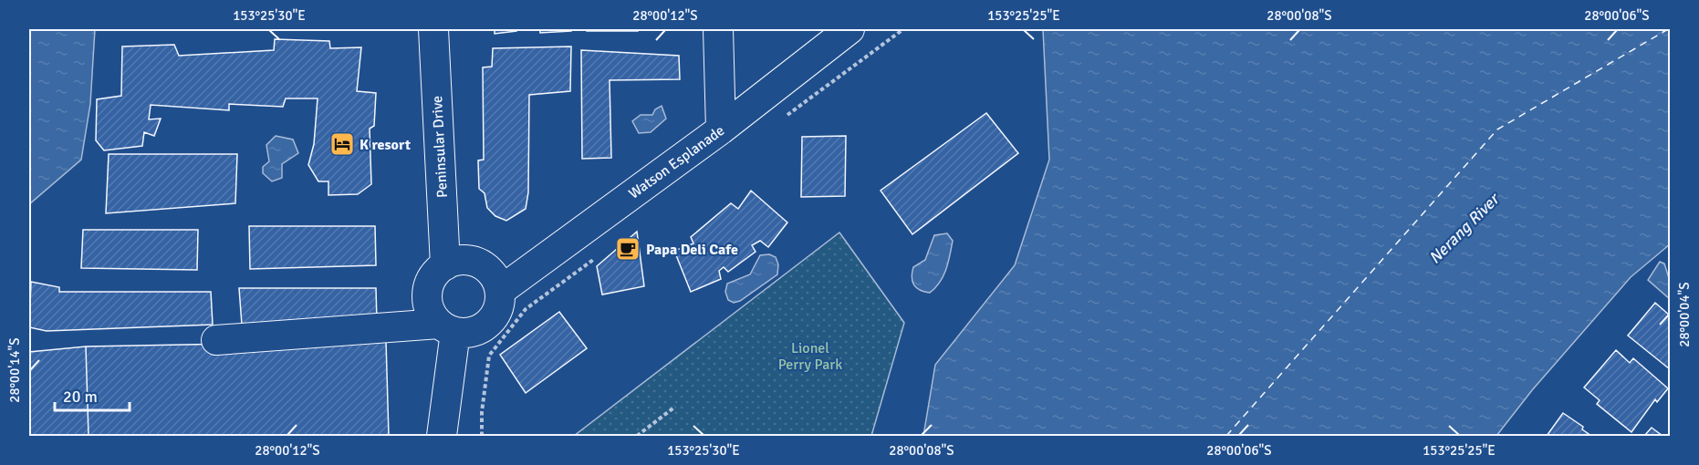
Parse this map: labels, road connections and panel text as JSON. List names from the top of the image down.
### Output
{
  "streets": {
    "street": ["Peninsular Drive", "Watson Esplanade"]
  },
  "crossings": [
    ["Peninsular Drive", "Watson Esplanade"]
  ],
  "water": ["Nerang River"],
  "parks": ["Lionel Perry Park"],
  "places": {
    "hotel": ["K resort"],
    "cafe": ["Papa Deli Cafe"]
  },
  "scale_bar": "20 m",
  "coordinates": [
    "153°25'30\"E",
    "28°00'12\"S",
    "153°25'25\"E",
    "28°00'08\"S",
    "28°00'06\"S",
    "28°00'04\"S",
    "28°00'14\"S"
  ]
}
